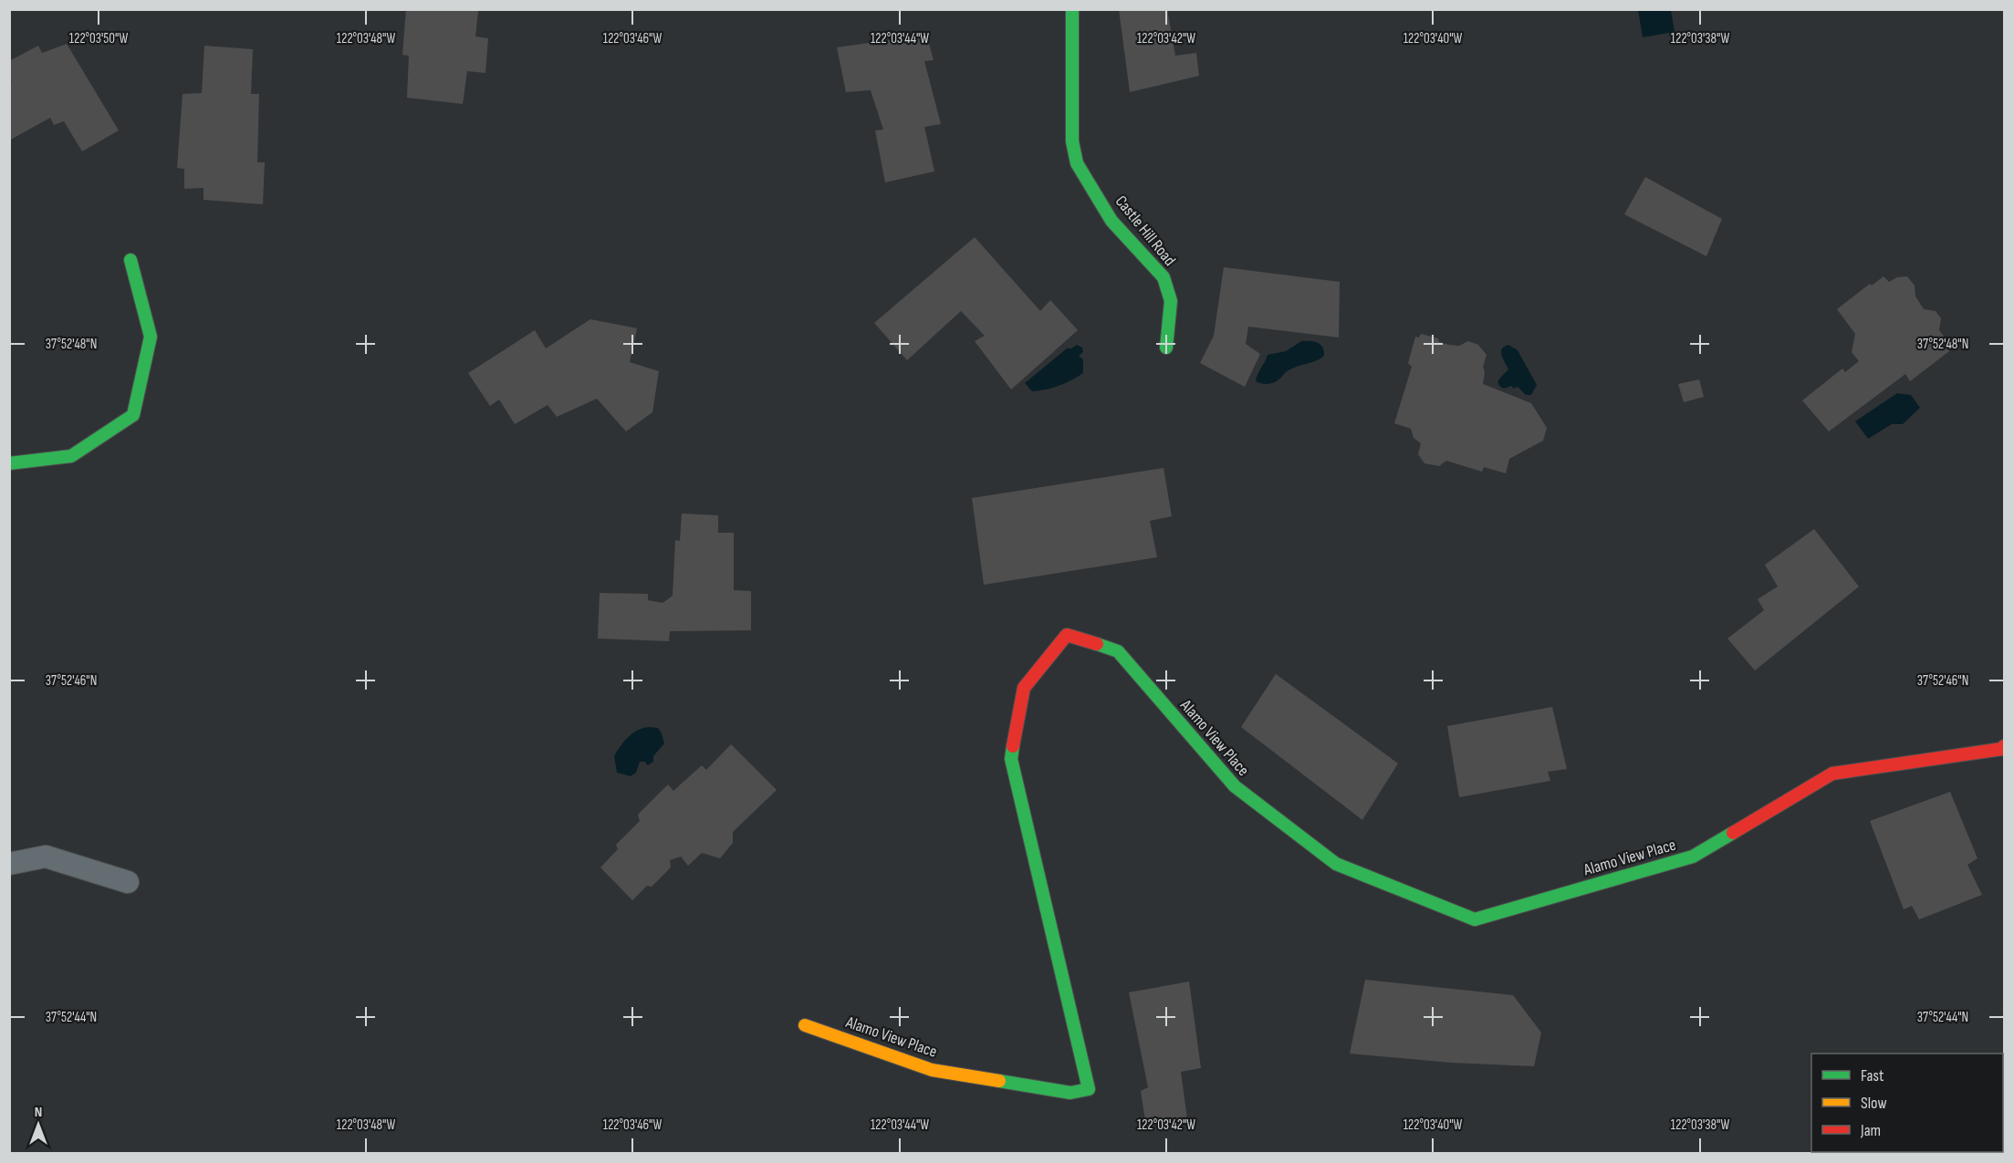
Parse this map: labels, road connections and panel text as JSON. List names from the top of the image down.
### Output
{
  "streets": {
    "street": ["Castle Hill Road", "Alamo View Place"]
  },
  "legend": ["Fast", "Slow", "Jam"],
  "north": "top",
  "coordinates": [
    "122°03'50\"W",
    "122°03'48\"W",
    "122°03'46\"W",
    "122°03'44\"W",
    "122°03'42\"W",
    "122°03'40\"W",
    "122°03'38\"W",
    "37°52'48\"N",
    "37°52'46\"N",
    "37°52'44\"N"
  ]
}
